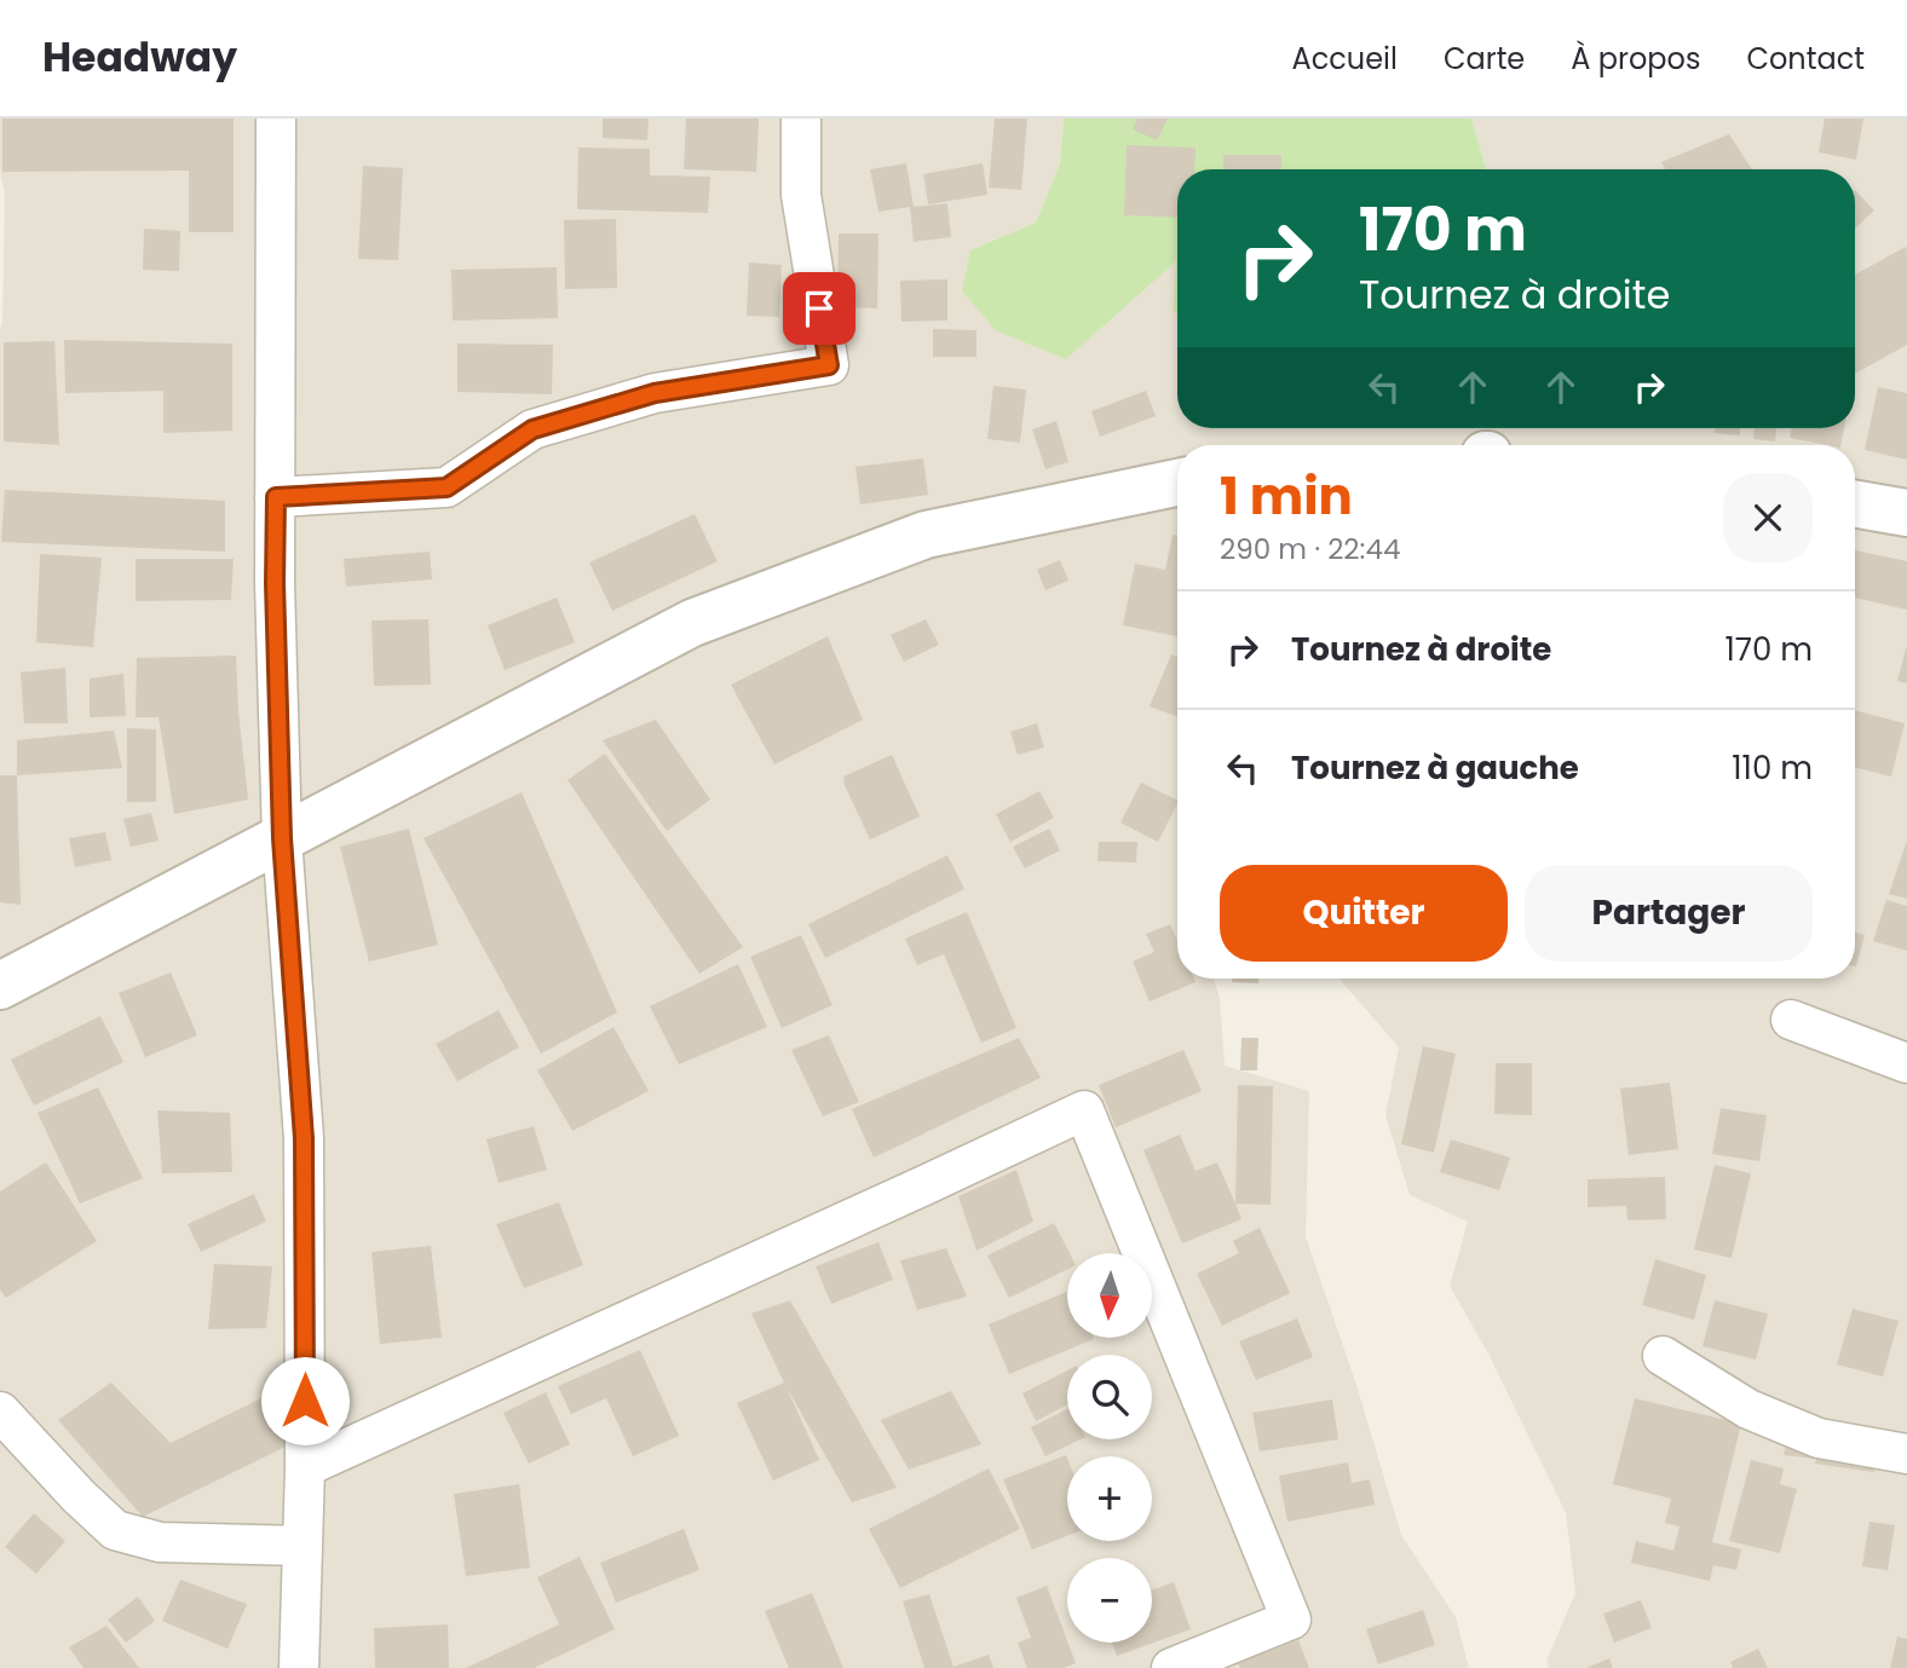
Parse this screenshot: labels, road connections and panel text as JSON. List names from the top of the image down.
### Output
{
  "north": "bottom",
  "page": {
    "header": "Headway",
    "nav": [
      "Accueil",
      "Carte",
      "À propos",
      "Contact"
    ],
    "turn": ["170 m", "Tournez à droite"],
    "heading": ["1 min", "290 m · 22:44"],
    "list": [
      {
        "name": "Tournez à droite",
        "value": "170 m"
      },
      {
        "name": "Tournez à gauche",
        "value": "110 m"
      }
    ],
    "buttons": ["Quitter", "Partager"],
    "map_buttons": ["+", "−"]
  }
}
